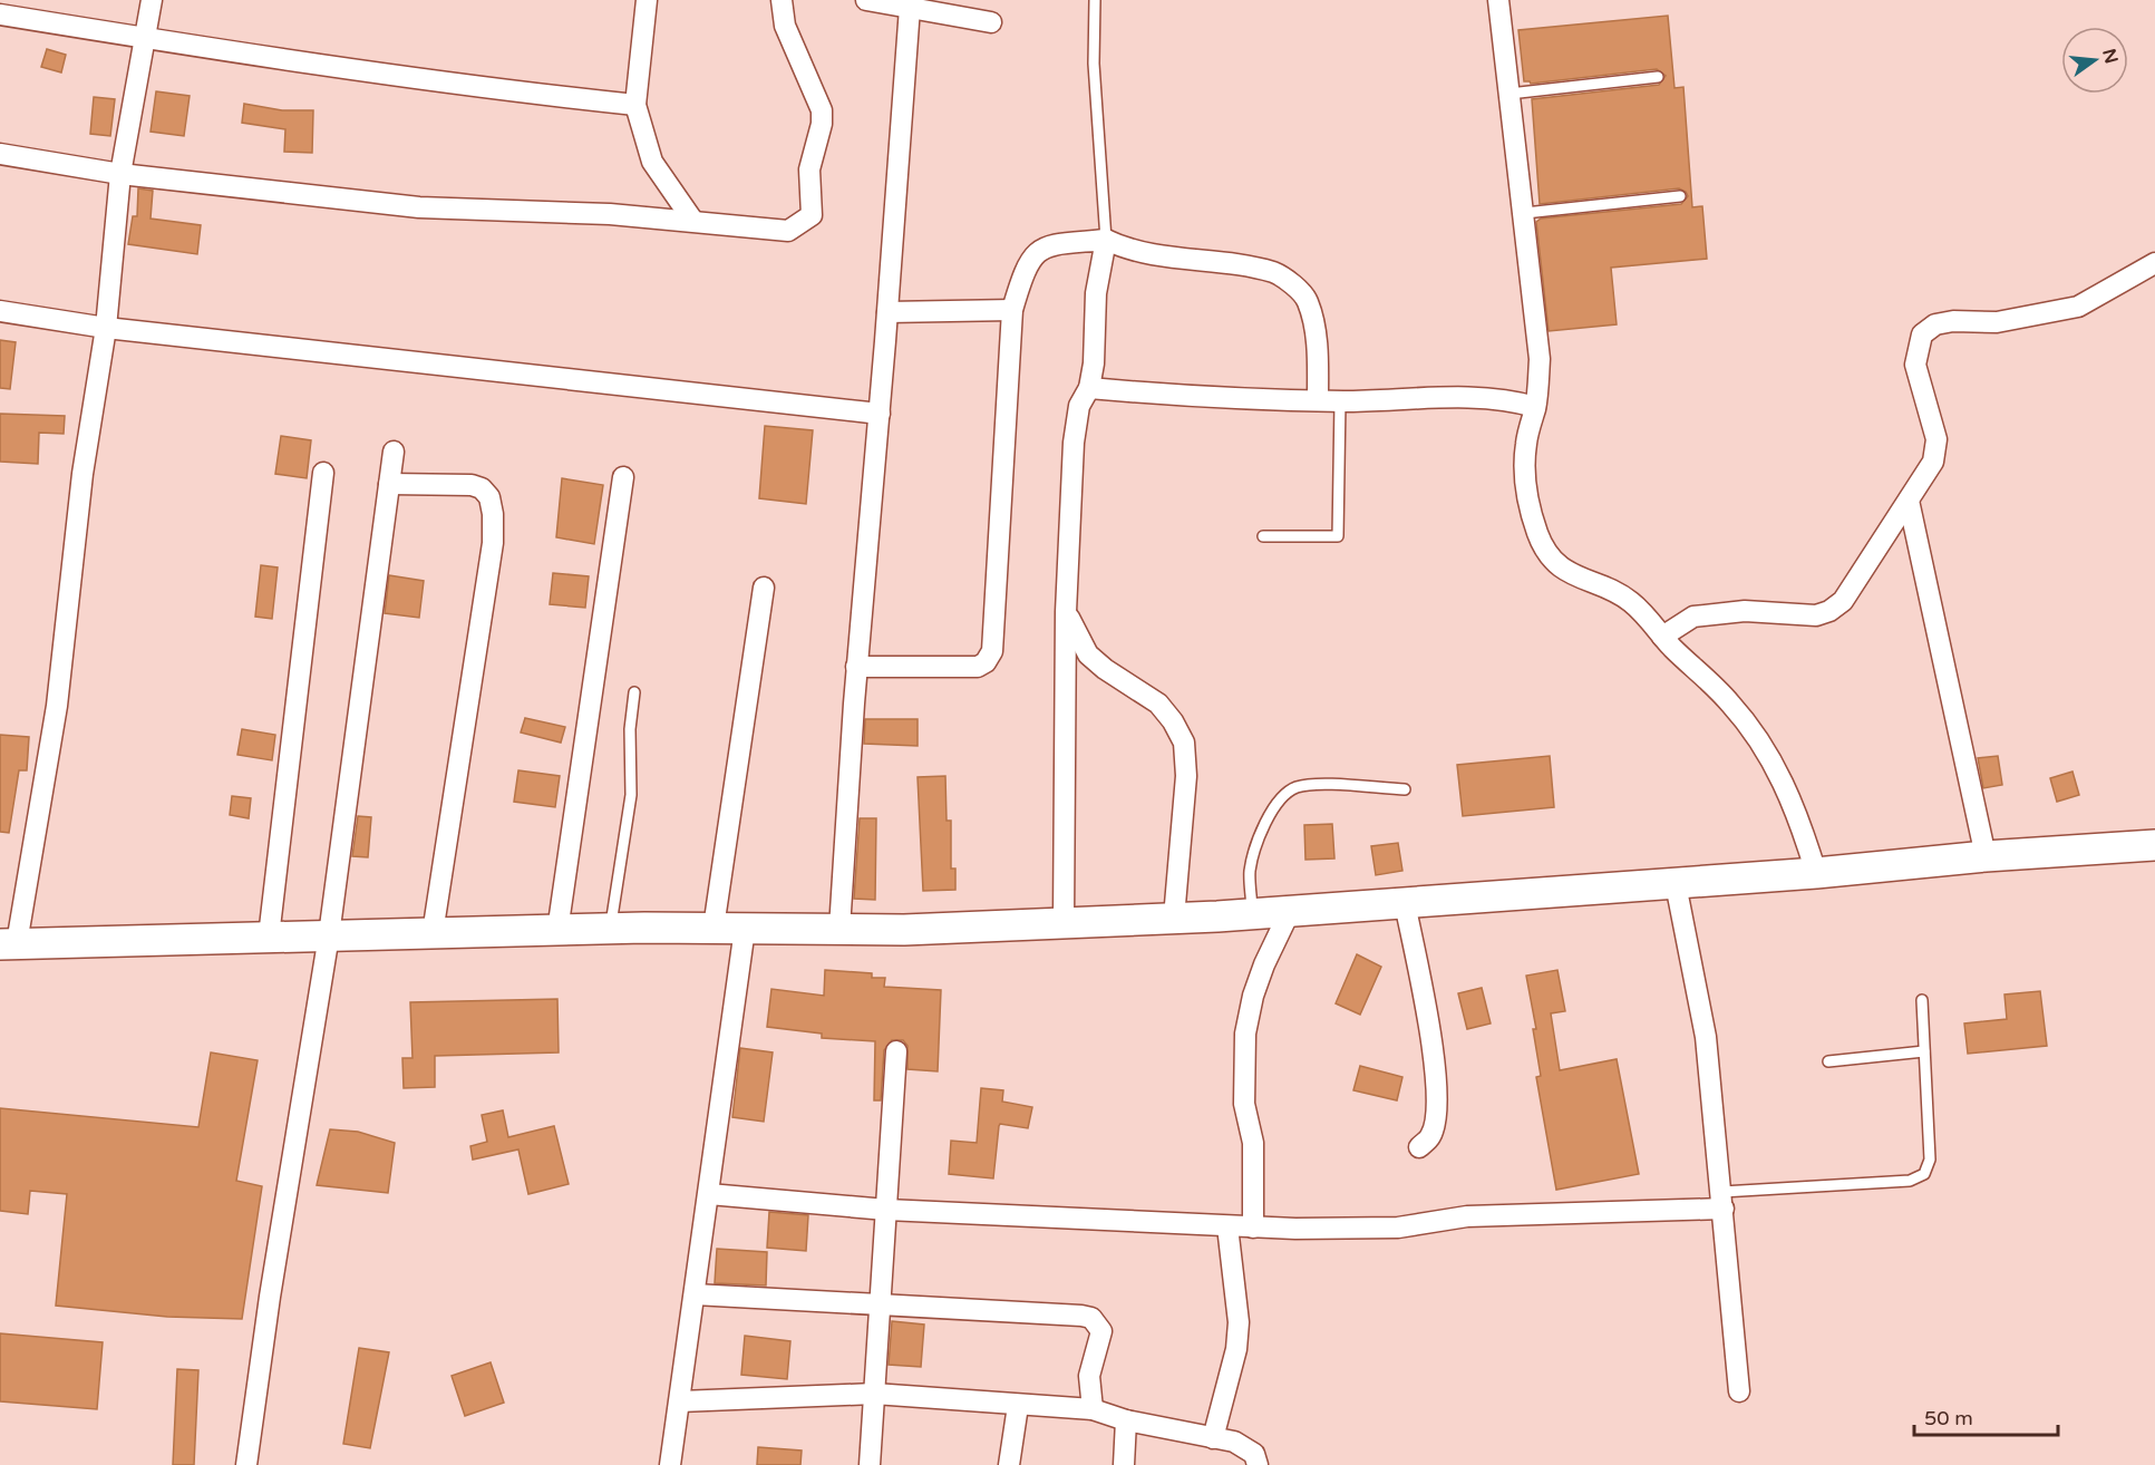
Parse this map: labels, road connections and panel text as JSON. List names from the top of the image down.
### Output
{
  "scale_bar": "50 m",
  "north": "right"
}
